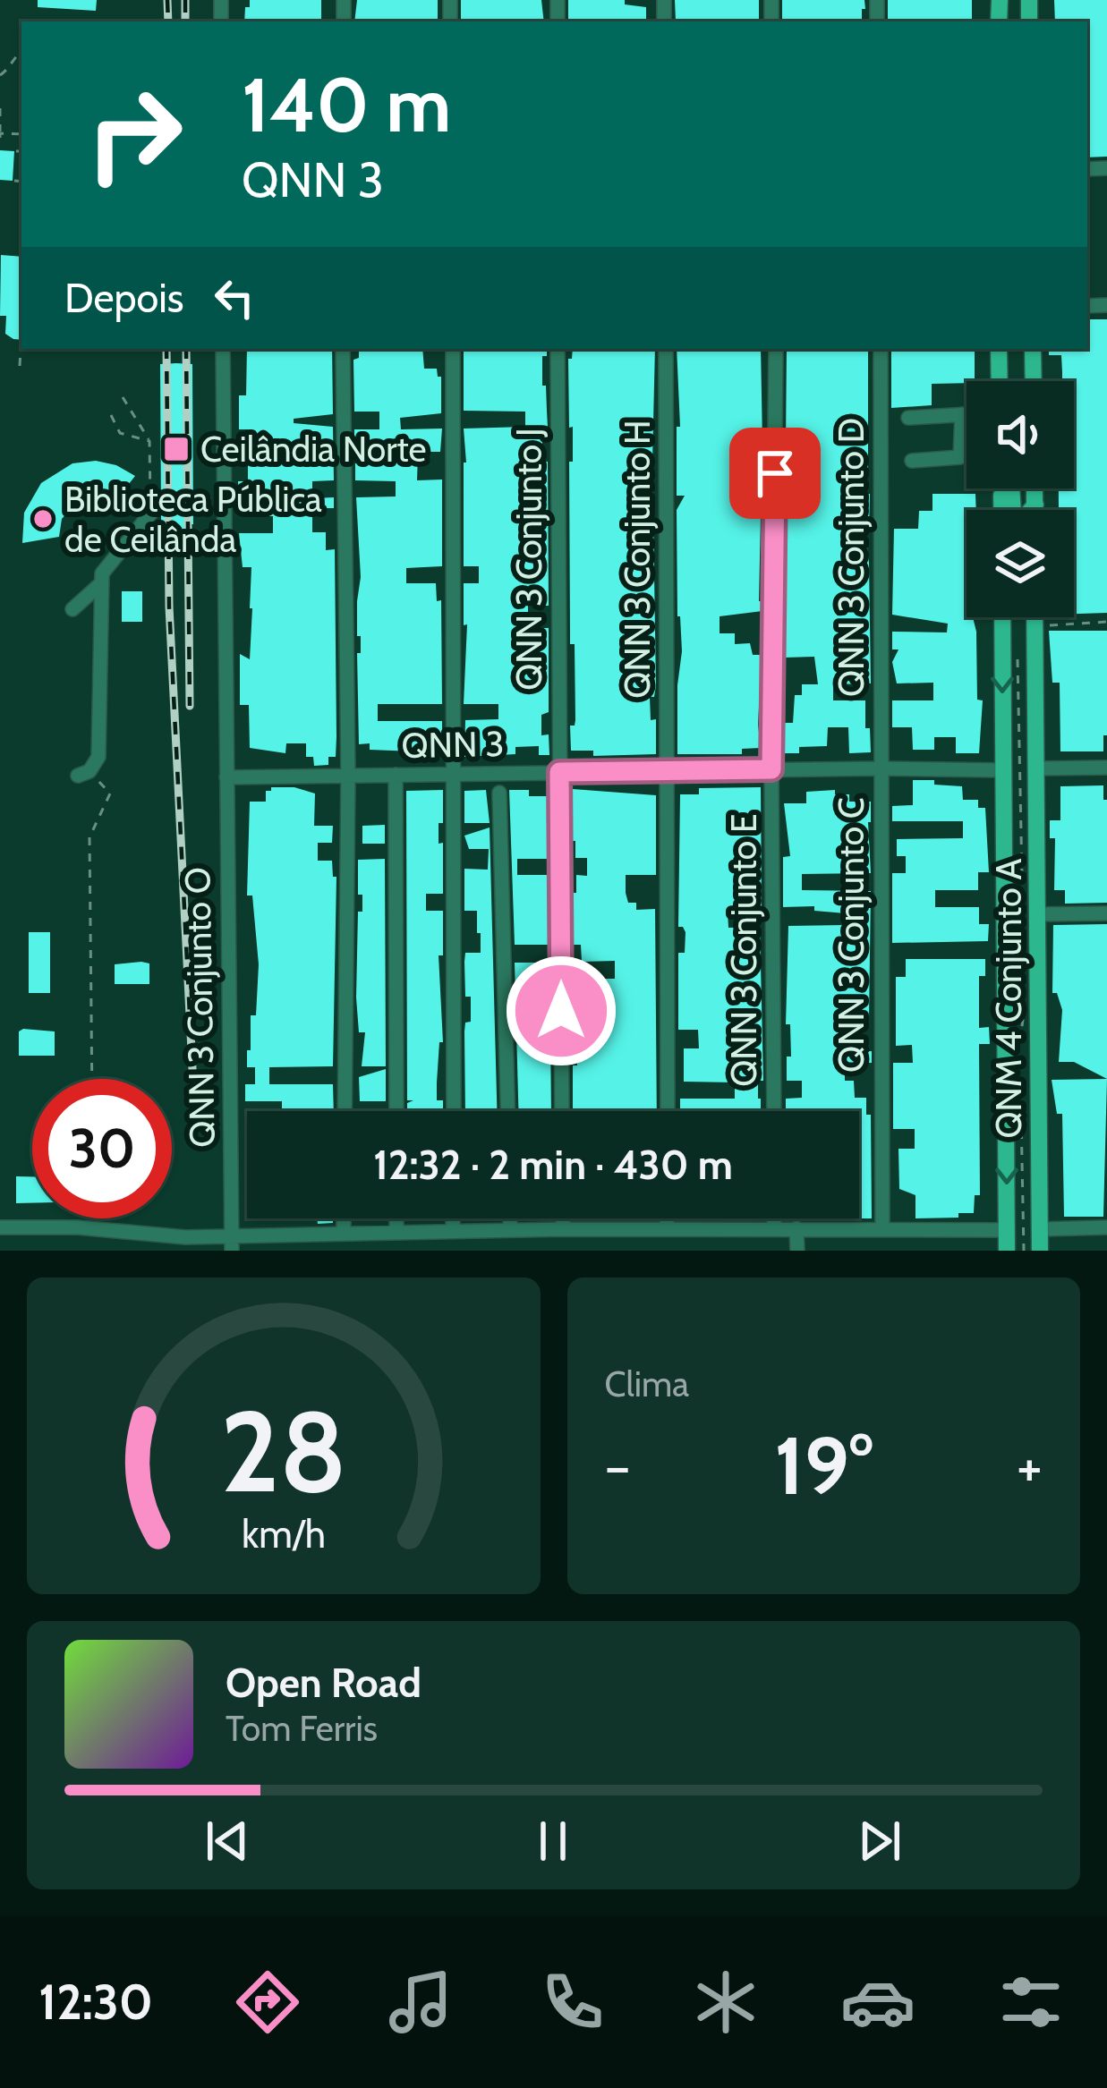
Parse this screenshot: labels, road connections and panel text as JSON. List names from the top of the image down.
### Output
{
  "streets": {
    "main road": ["QNM 4 Conjunto A"],
    "street": [
      "QNN 3 Conjunto D",
      "QNN 3 Conjunto J",
      "QNN 3 Conjunto H",
      "QNN 3",
      "QNN 3 Conjunto C",
      "QNN 3 Conjunto E",
      "QNN 3 Conjunto O"
    ]
  },
  "crossings": [
    ["QNN 3 Conjunto D", "QNN 3"],
    ["QNN 3 Conjunto D", "QNN 3 Conjunto C"],
    ["QNN 3 Conjunto J", "QNN 3"],
    ["QNN 3 Conjunto H", "QNN 3"],
    ["QNN 3", "QNN 3 Conjunto C"],
    ["QNN 3", "QNN 3 Conjunto E"],
    ["QNN 3", "QNN 3 Conjunto O"]
  ],
  "places": {
    "transit": ["Ceilândia Norte"],
    "other": ["Biblioteca Pública de Ceilânda"]
  },
  "page": {
    "turn": ["140 m", "QNN 3"],
    "then": "Depois",
    "limit": "30",
    "trip": "12:32 · 2 min · 430 m",
    "tile": "Clima",
    "heat": ["−", "19°", "+"],
    "song": ["Open Road", "Tom Ferris"],
    "tabs": "12:30",
    "gauge": ["28", "km/h"]
  }
}
